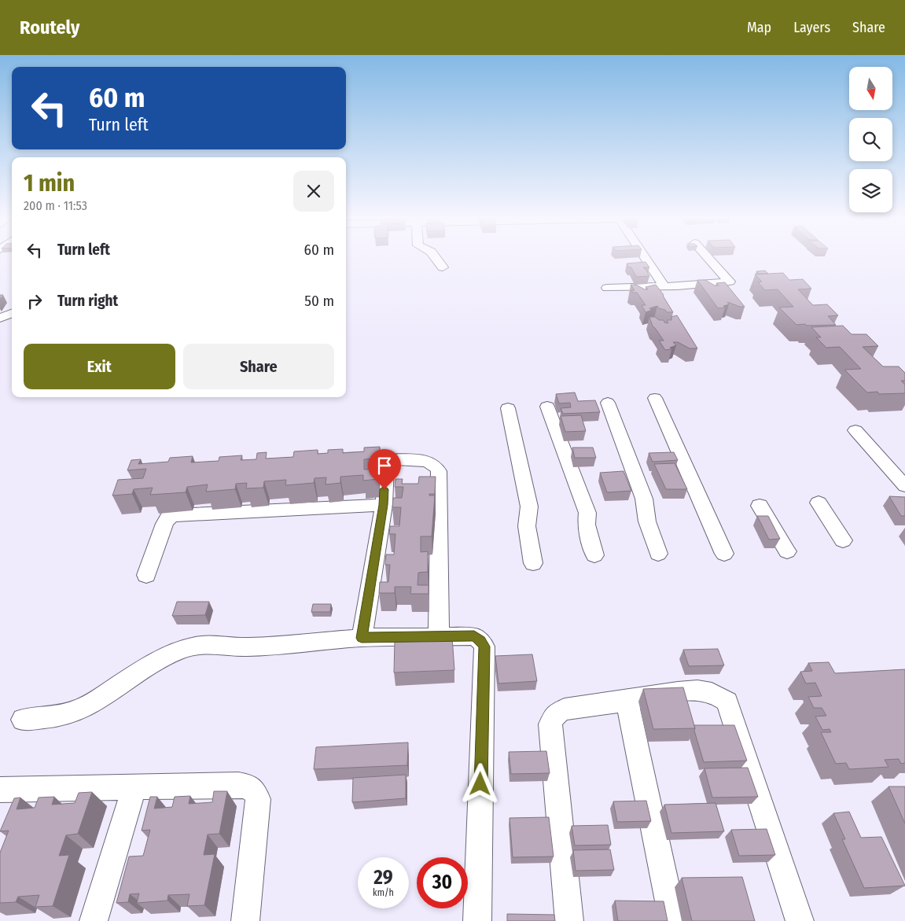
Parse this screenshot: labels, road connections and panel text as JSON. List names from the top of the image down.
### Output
{
  "north": "bottom",
  "page": {
    "header": "Routely",
    "nav": ["Map", "Layers", "Share"],
    "turn": ["60 m", "Turn left"],
    "heading": ["1 min", "200 m · 11:53"],
    "list": [
      {
        "name": "Turn left",
        "value": "60 m"
      },
      {
        "name": "Turn right",
        "value": "50 m"
      }
    ],
    "buttons": ["Exit", "Share"],
    "speed": "29 km/h",
    "limit": "30"
  }
}
